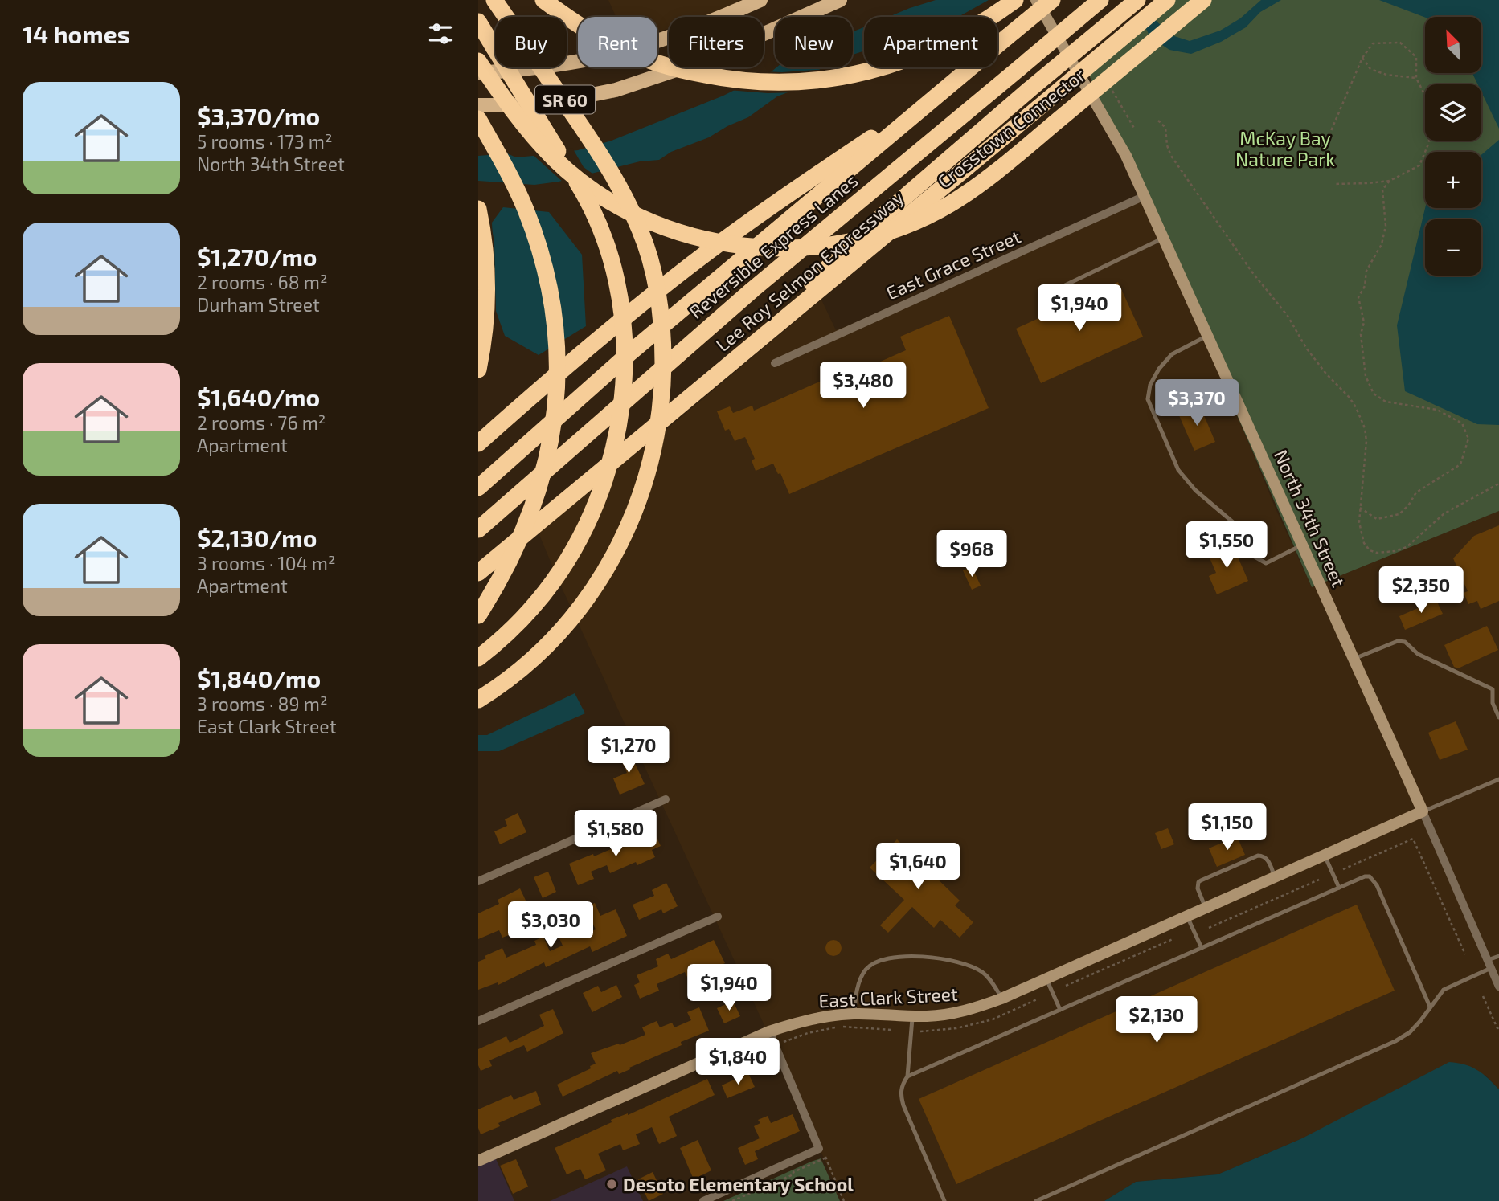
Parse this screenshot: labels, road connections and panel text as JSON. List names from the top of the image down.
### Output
{
  "streets": {
    "highway": ["Crosstown Connector", "Reversible Express Lanes", "Lee Roy Selmon Expressway"],
    "main road": ["SR 60"],
    "street": ["East Grace Street", "North 34th Street", "East Clark Street"]
  },
  "crossings": [
    ["East Grace Street", "North 34th Street"],
    ["North 34th Street", "East Clark Street"]
  ],
  "parks": ["McKay Bay Nature Park"],
  "places": ["Desoto Elementary School"],
  "north": "top left",
  "page": {
    "heading": "14 homes",
    "map_buttons": ["+", "−"],
    "chip": [
      "Buy",
      "Rent",
      "Filters",
      "New",
      "Apartment"
    ],
    "list": [
      {
        "name": "$3,370/mo",
        "note": "5 rooms · 173 m² · North 34th Street"
      },
      {
        "name": "$1,270/mo",
        "note": "2 rooms · 68 m² · Durham Street"
      },
      {
        "name": "$1,640/mo",
        "note": "2 rooms · 76 m² · Apartment"
      },
      {
        "name": "$2,130/mo",
        "note": "3 rooms · 104 m² · Apartment"
      },
      {
        "name": "$1,840/mo",
        "note": "3 rooms · 89 m² · East Clark Street"
      }
    ],
    "price": [
      "$1,940",
      "$3,480",
      "$3,370",
      "$1,550",
      "$968",
      "$2,350",
      "$1,270",
      "$1,150",
      "$1,580",
      "$1,640",
      "$3,030",
      "$1,940",
      "$2,130",
      "$1,840"
    ]
  }
}
